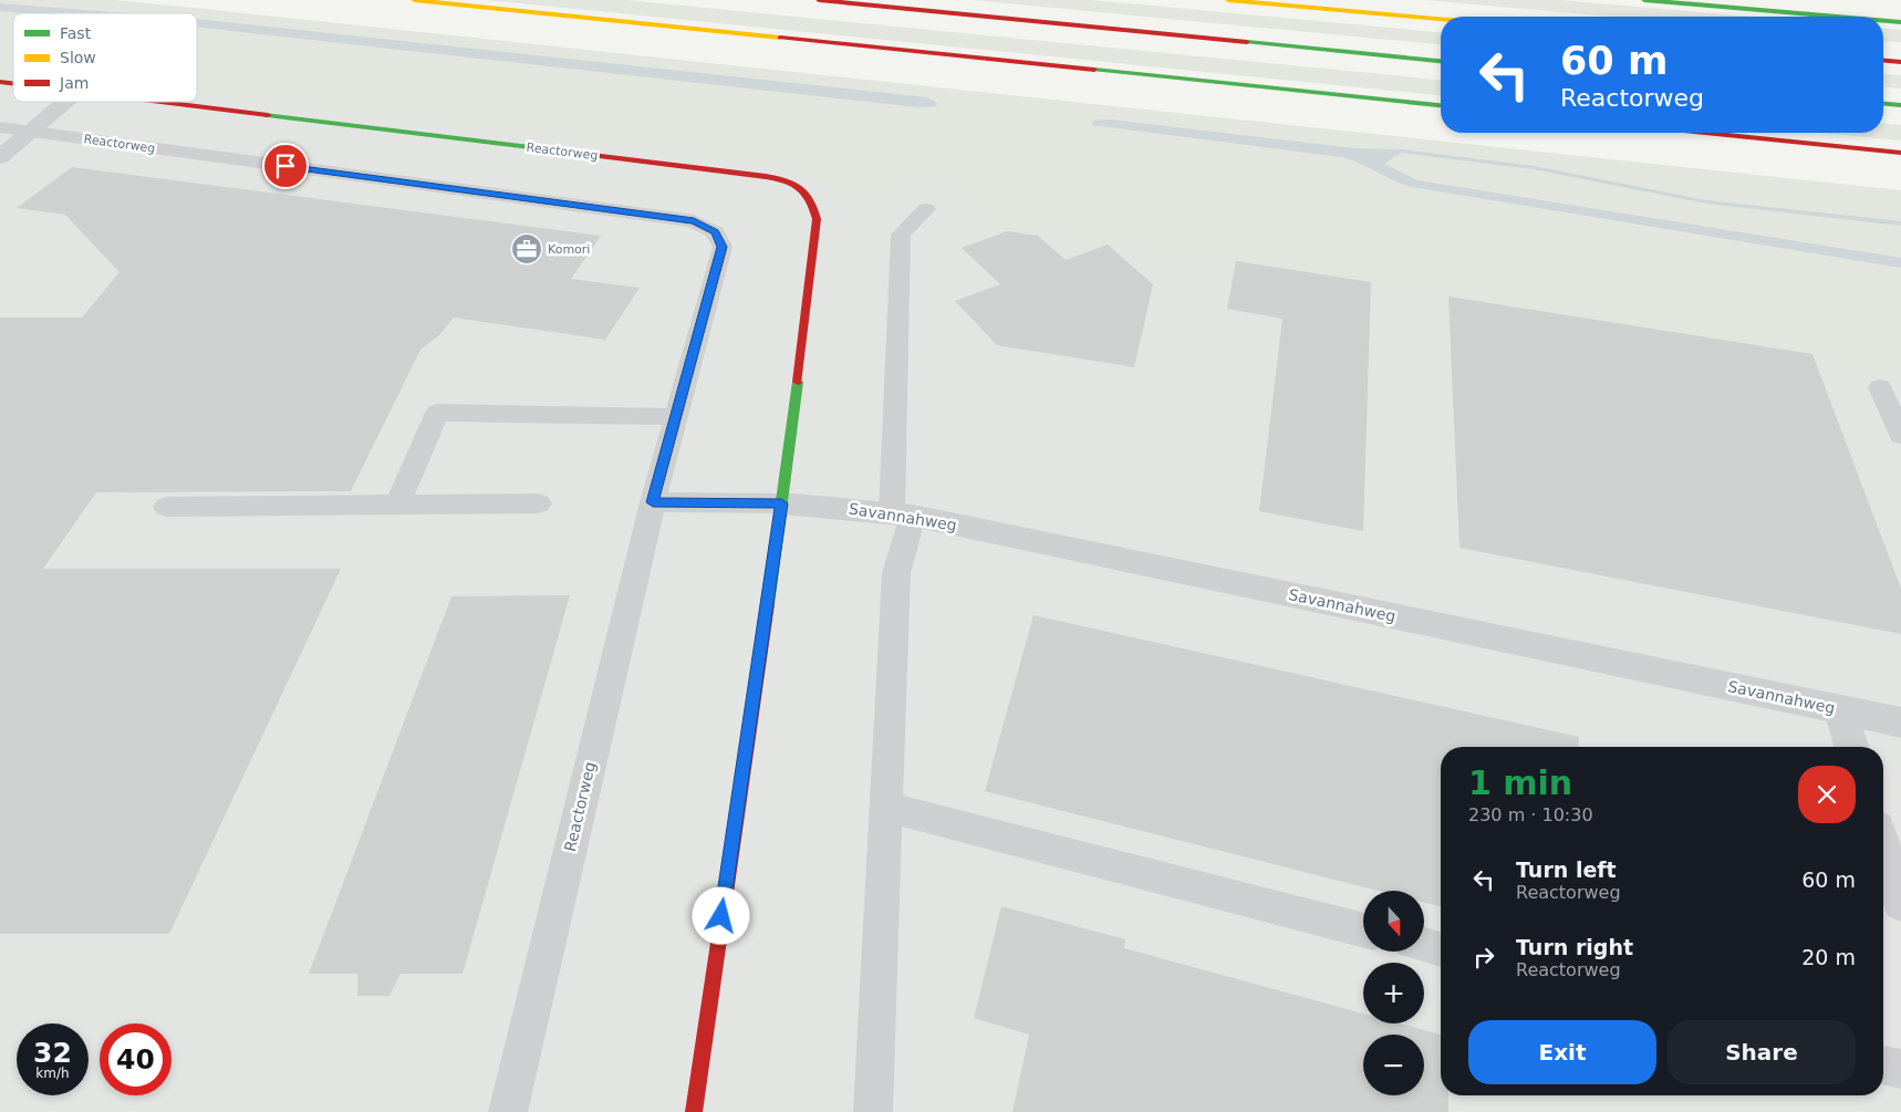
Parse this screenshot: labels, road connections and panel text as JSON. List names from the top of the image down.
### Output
{
  "streets": {
    "main road": ["Reactorweg"],
    "street": ["Savannahweg"]
  },
  "crossings": [
    ["Reactorweg", "Savannahweg"]
  ],
  "places": {
    "office": ["Komori"]
  },
  "legend": ["Fast", "Slow", "Jam"],
  "north": "bottom",
  "page": {
    "turn": ["60 m", "Reactorweg"],
    "heading": ["1 min", "230 m · 10:30"],
    "list": [
      {
        "name": "Turn left",
        "note": "Reactorweg",
        "value": "60 m"
      },
      {
        "name": "Turn right",
        "note": "Reactorweg",
        "value": "20 m"
      }
    ],
    "map_buttons": ["+", "−"],
    "buttons": ["Exit", "Share"],
    "speed": "32 km/h",
    "limit": "40"
  }
}
